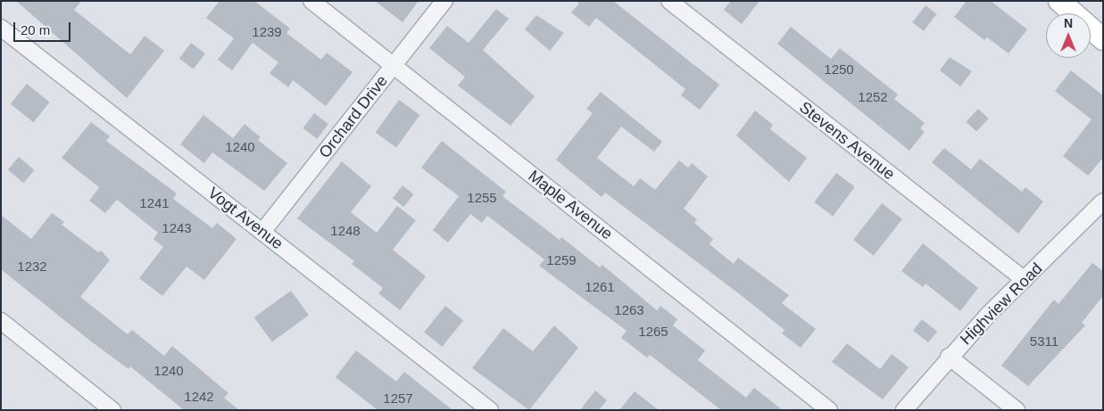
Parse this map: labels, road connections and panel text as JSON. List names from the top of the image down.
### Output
{
  "streets": {
    "street": [
      "Orchard Drive",
      "Stevens Avenue",
      "Maple Avenue",
      "Vogt Avenue",
      "Highview Road"
    ]
  },
  "crossings": [
    ["Orchard Drive", "Maple Avenue"],
    ["Orchard Drive", "Vogt Avenue"],
    ["Stevens Avenue", "Highview Road"]
  ],
  "house_numbers": [
    "1239",
    "1250",
    "1252",
    "1240",
    "1255",
    "1241",
    "1243",
    "1248",
    "1259",
    "1232",
    "1261",
    "1263",
    "1265",
    "5311",
    "1240",
    "1242",
    "1257"
  ],
  "scale_bar": "20 m",
  "north": "top"
}
